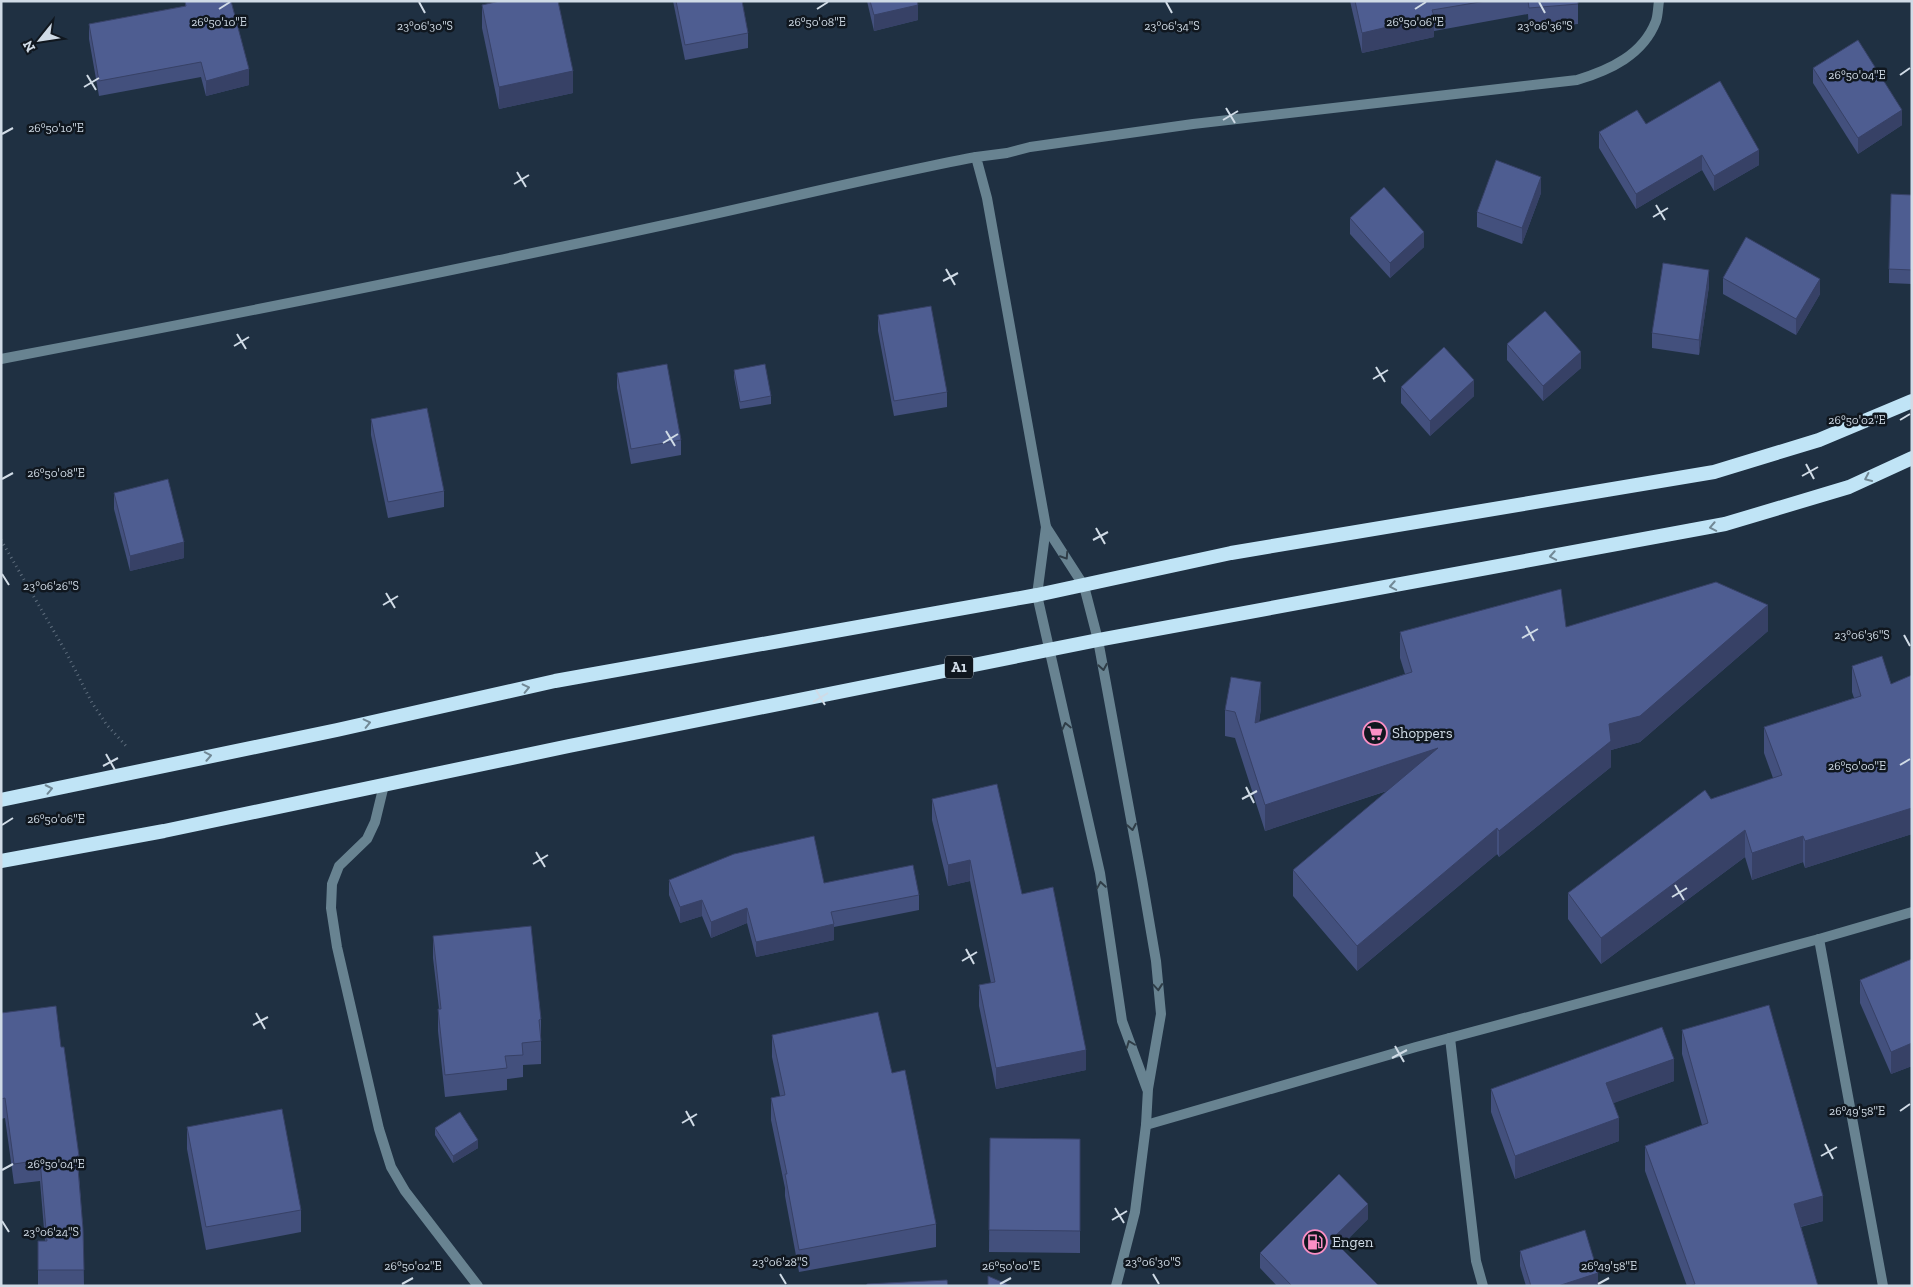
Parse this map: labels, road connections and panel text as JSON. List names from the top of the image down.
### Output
{
  "streets": {
    "highway": ["A1"]
  },
  "places": {
    "supermarket": ["Shoppers"],
    "fuel station": ["Engen"]
  },
  "north": "bottom left",
  "coordinates": [
    "26°50'10\"E",
    "26°50'06\"E",
    "26°50'08\"E",
    "23°06'36\"S",
    "23°06'30\"S",
    "23°06'34\"S",
    "26°50'04\"E",
    "26°50'02\"E",
    "23°06'26\"S",
    "26°50'00\"E",
    "26°49'58\"E",
    "23°06'24\"S",
    "23°06'28\"S"
  ]
}
